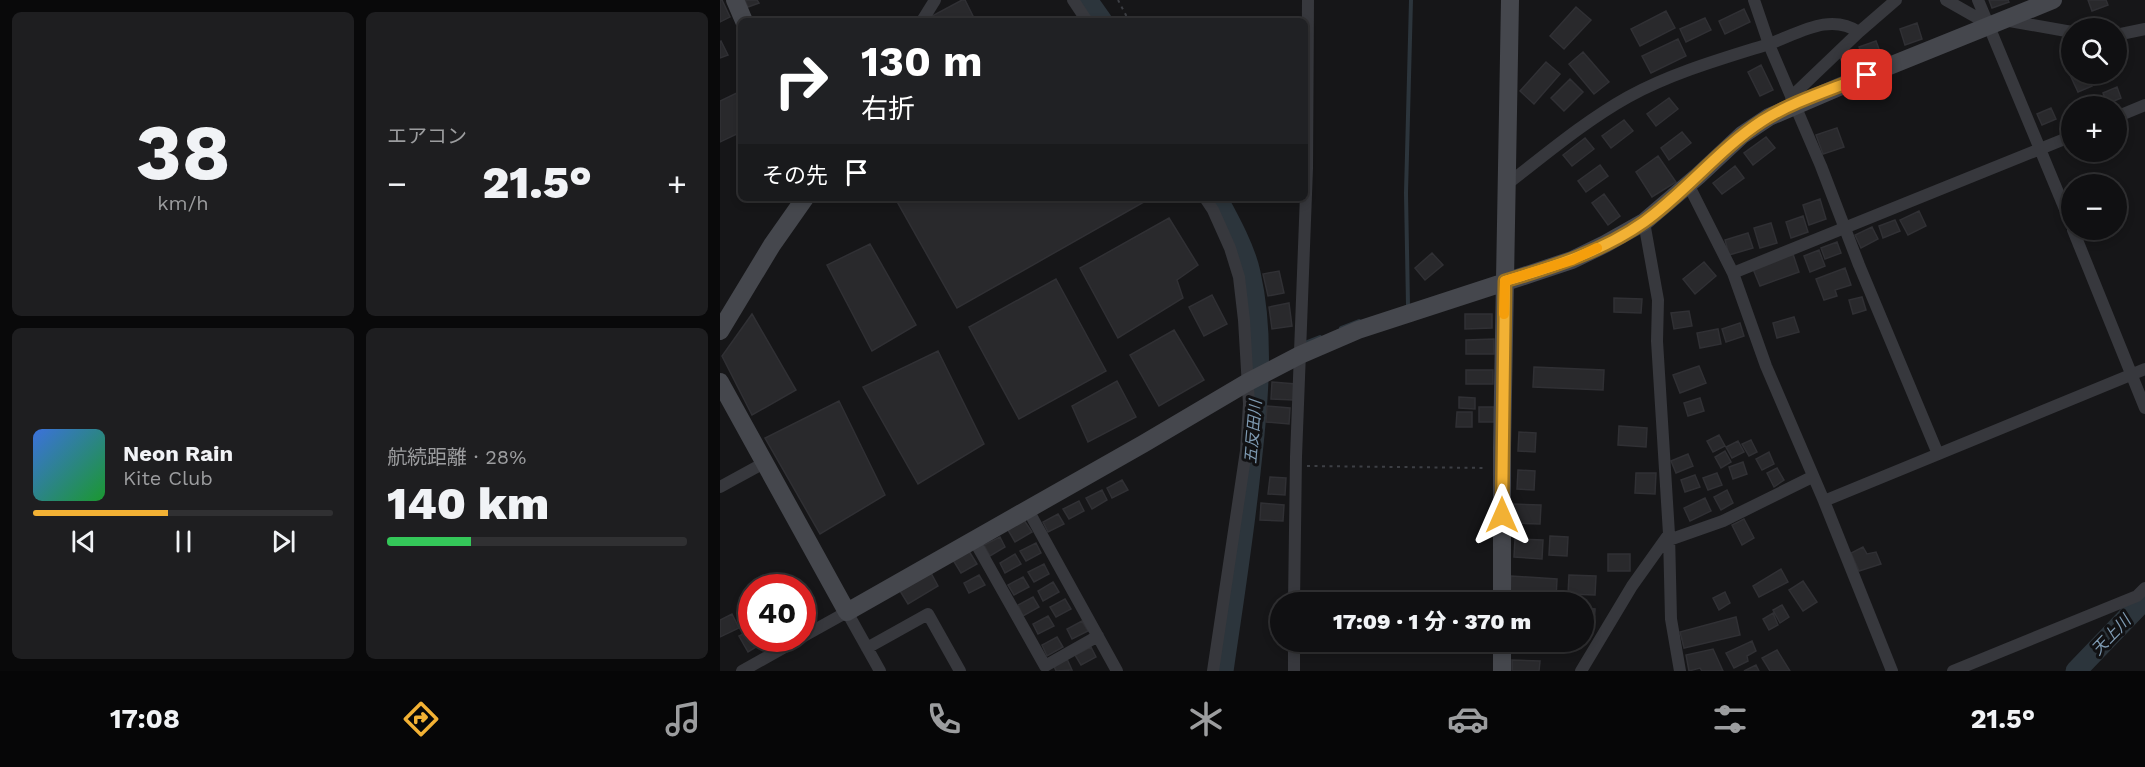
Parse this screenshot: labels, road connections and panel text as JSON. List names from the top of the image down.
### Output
{
  "water": ["五反田川", "天上川"],
  "page": {
    "tile": [
      ["38", "km/h"],
      "エアコン",
      ["航続距離 · 28%", "140 km"]
    ],
    "map_buttons": ["+", "−"],
    "turn": ["130 m", "右折"],
    "then": "その先",
    "heat": ["−", "21.5°", "+"],
    "song": ["Neon Rain", "Kite Club"],
    "limit": "40",
    "trip": "17:09 · 1 分 · 370 m",
    "tabs": ["17:08", "21.5°"]
  }
}
